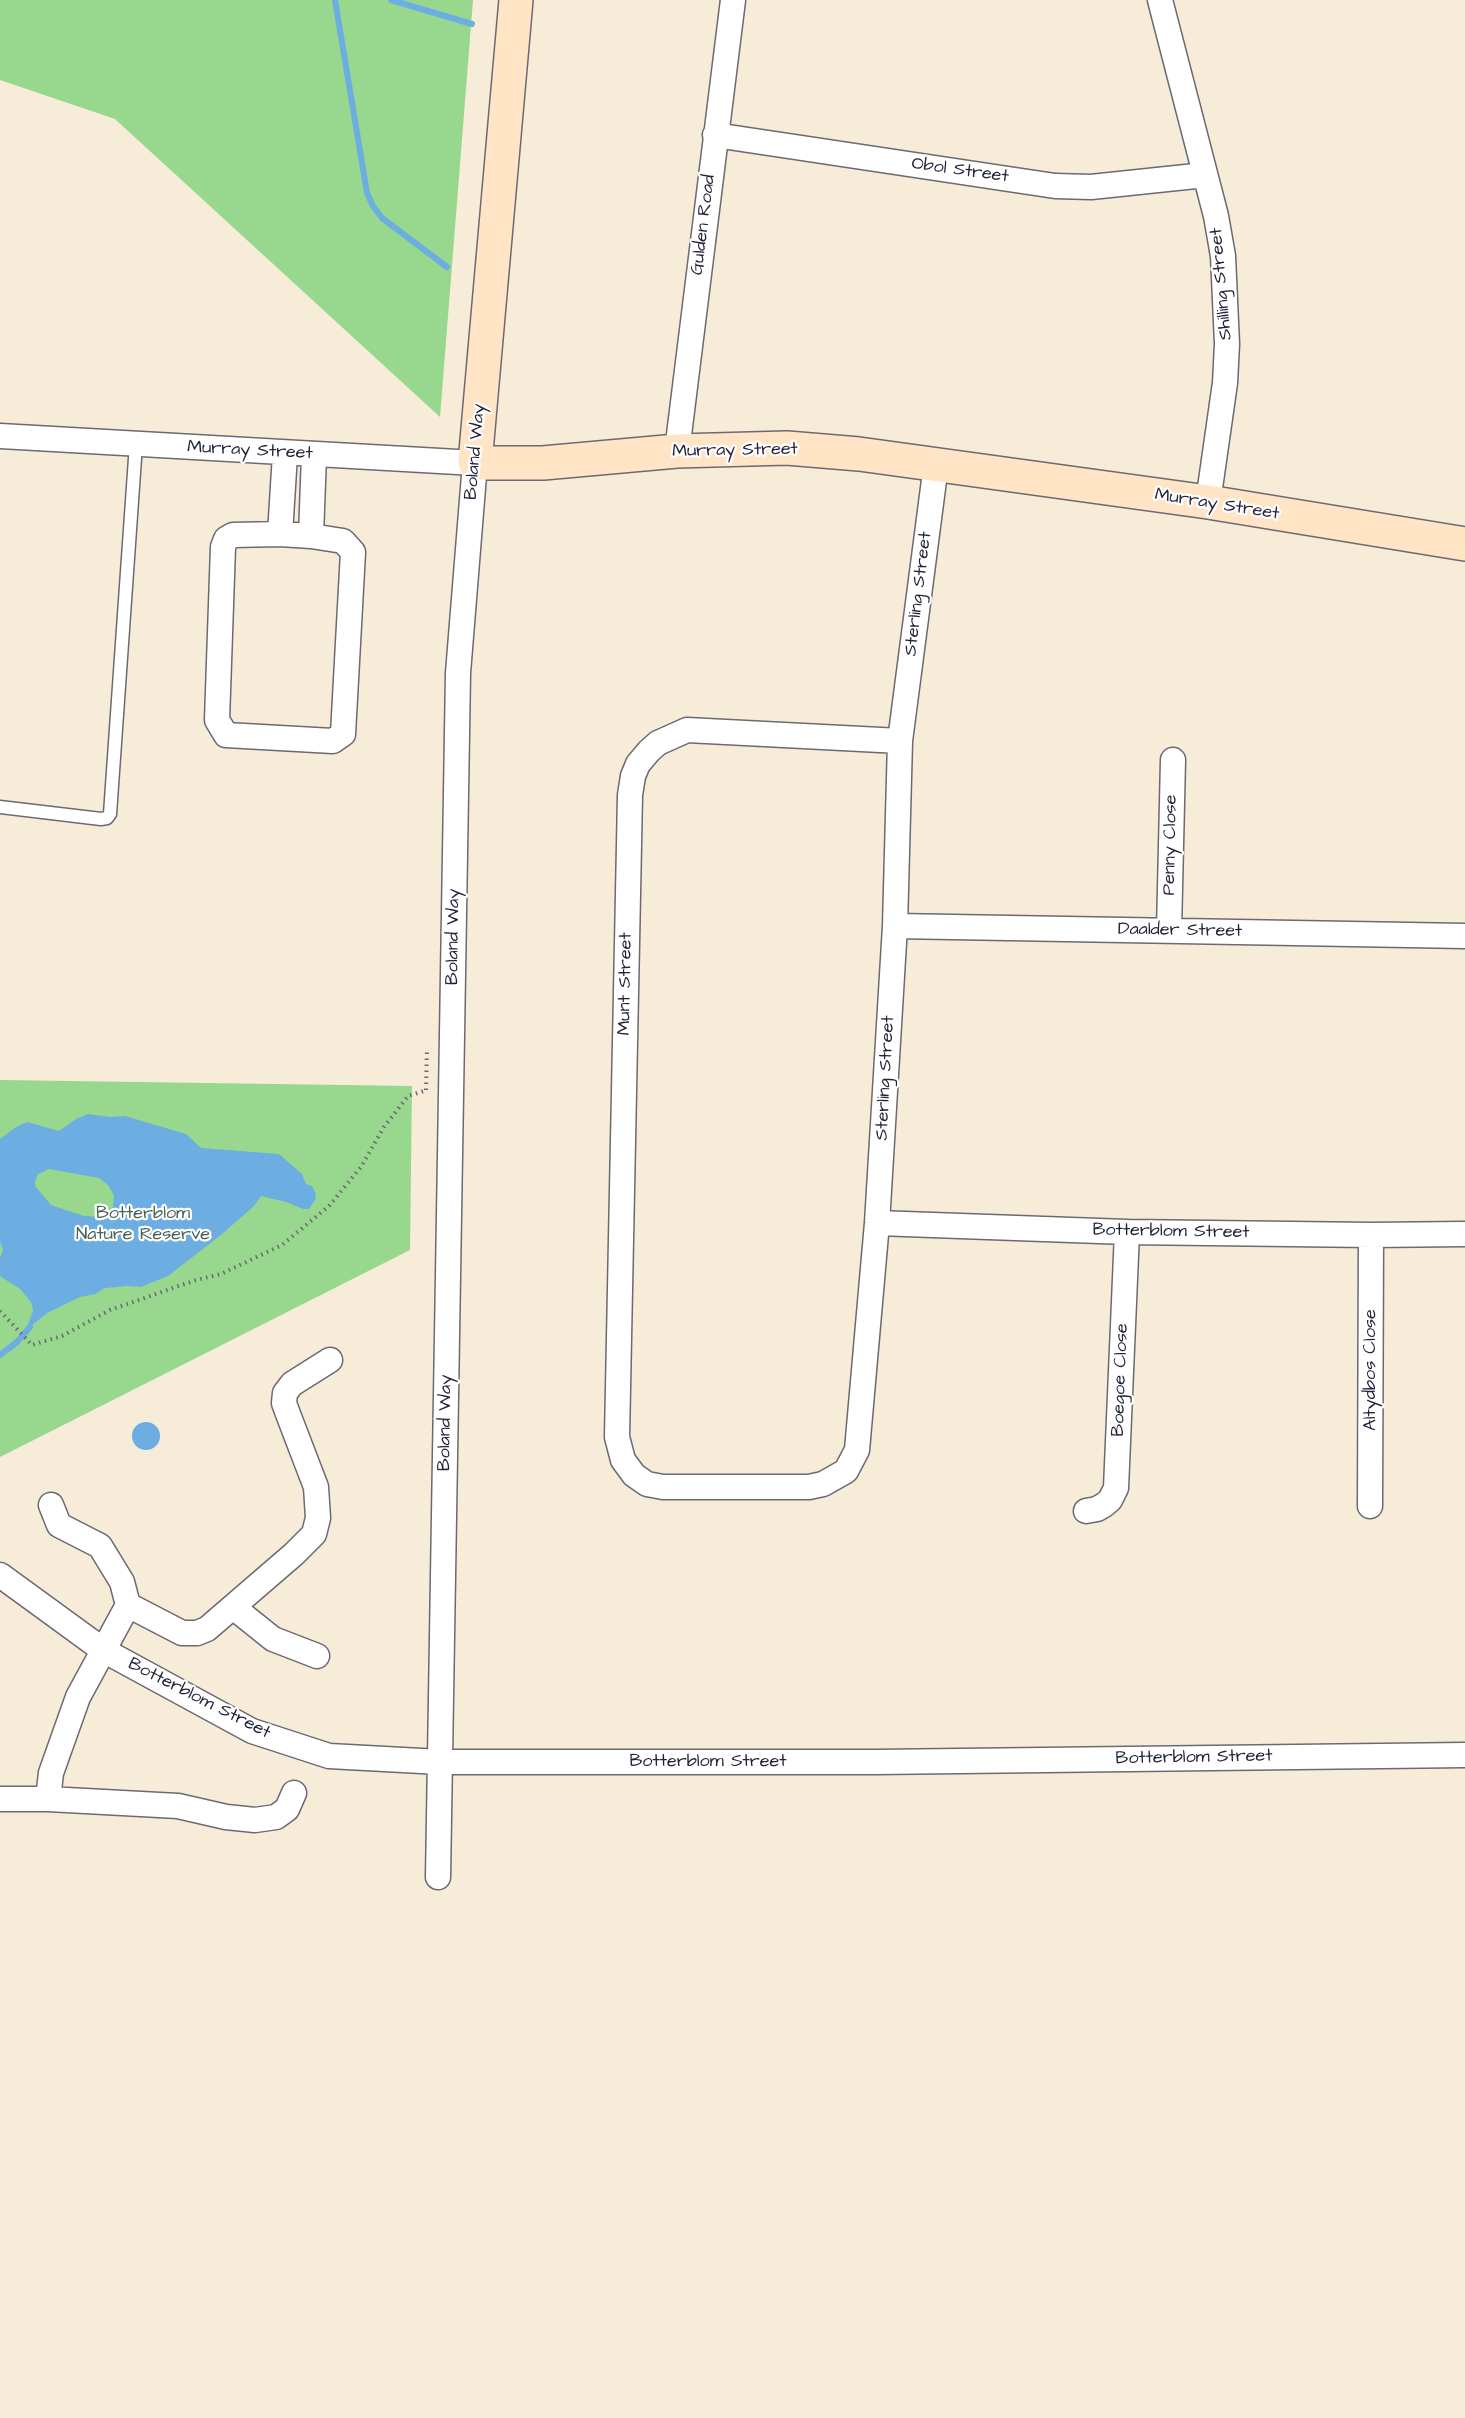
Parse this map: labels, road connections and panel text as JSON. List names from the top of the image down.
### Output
{
  "streets": {
    "street": [
      "Obol Street",
      "Gulden Road",
      "Shilling Street",
      "Murray Street",
      "Boland Way",
      "Sterling Street",
      "Penny Close",
      "Daalder Street",
      "Munt Street",
      "Botterblom Street",
      "Altydbos Close",
      "Boegoe Close"
    ]
  },
  "crossings": [
    ["Obol Street", "Gulden Road"],
    ["Obol Street", "Shilling Street"],
    ["Gulden Road", "Murray Street"],
    ["Shilling Street", "Murray Street"],
    ["Murray Street", "Boland Way"],
    ["Murray Street", "Sterling Street"],
    ["Boland Way", "Botterblom Street"],
    ["Sterling Street", "Daalder Street"],
    ["Sterling Street", "Munt Street"],
    ["Sterling Street", "Botterblom Street"],
    ["Penny Close", "Daalder Street"],
    ["Botterblom Street", "Altydbos Close"],
    ["Botterblom Street", "Boegoe Close"]
  ],
  "parks": ["Botterblom Nature Reserve"]
}
